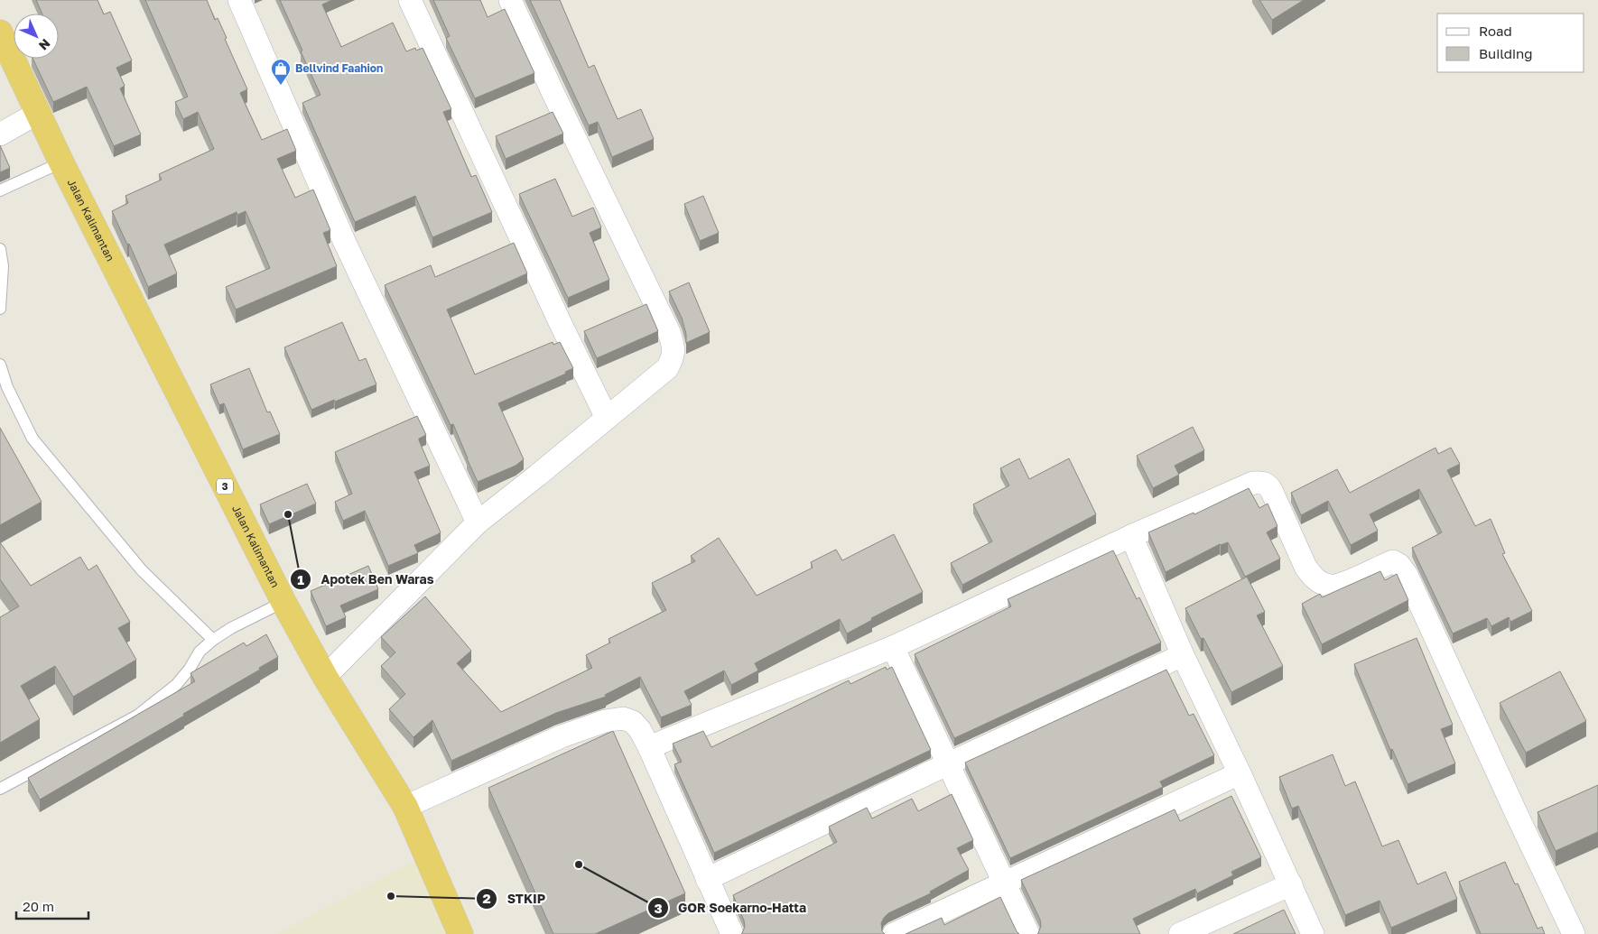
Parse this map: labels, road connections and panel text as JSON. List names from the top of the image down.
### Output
{
  "streets": {
    "highway": ["Jalan Kalimantan", "3"]
  },
  "places": {
    "shop": ["Bellvind Faahion"],
    "other": ["Apotek Ben Waras", "GOR Soekarno-Hatta", "STKIP"]
  },
  "legend": ["Road", "Building"],
  "scale_bar": "20 m",
  "north": "bottom right"
}
